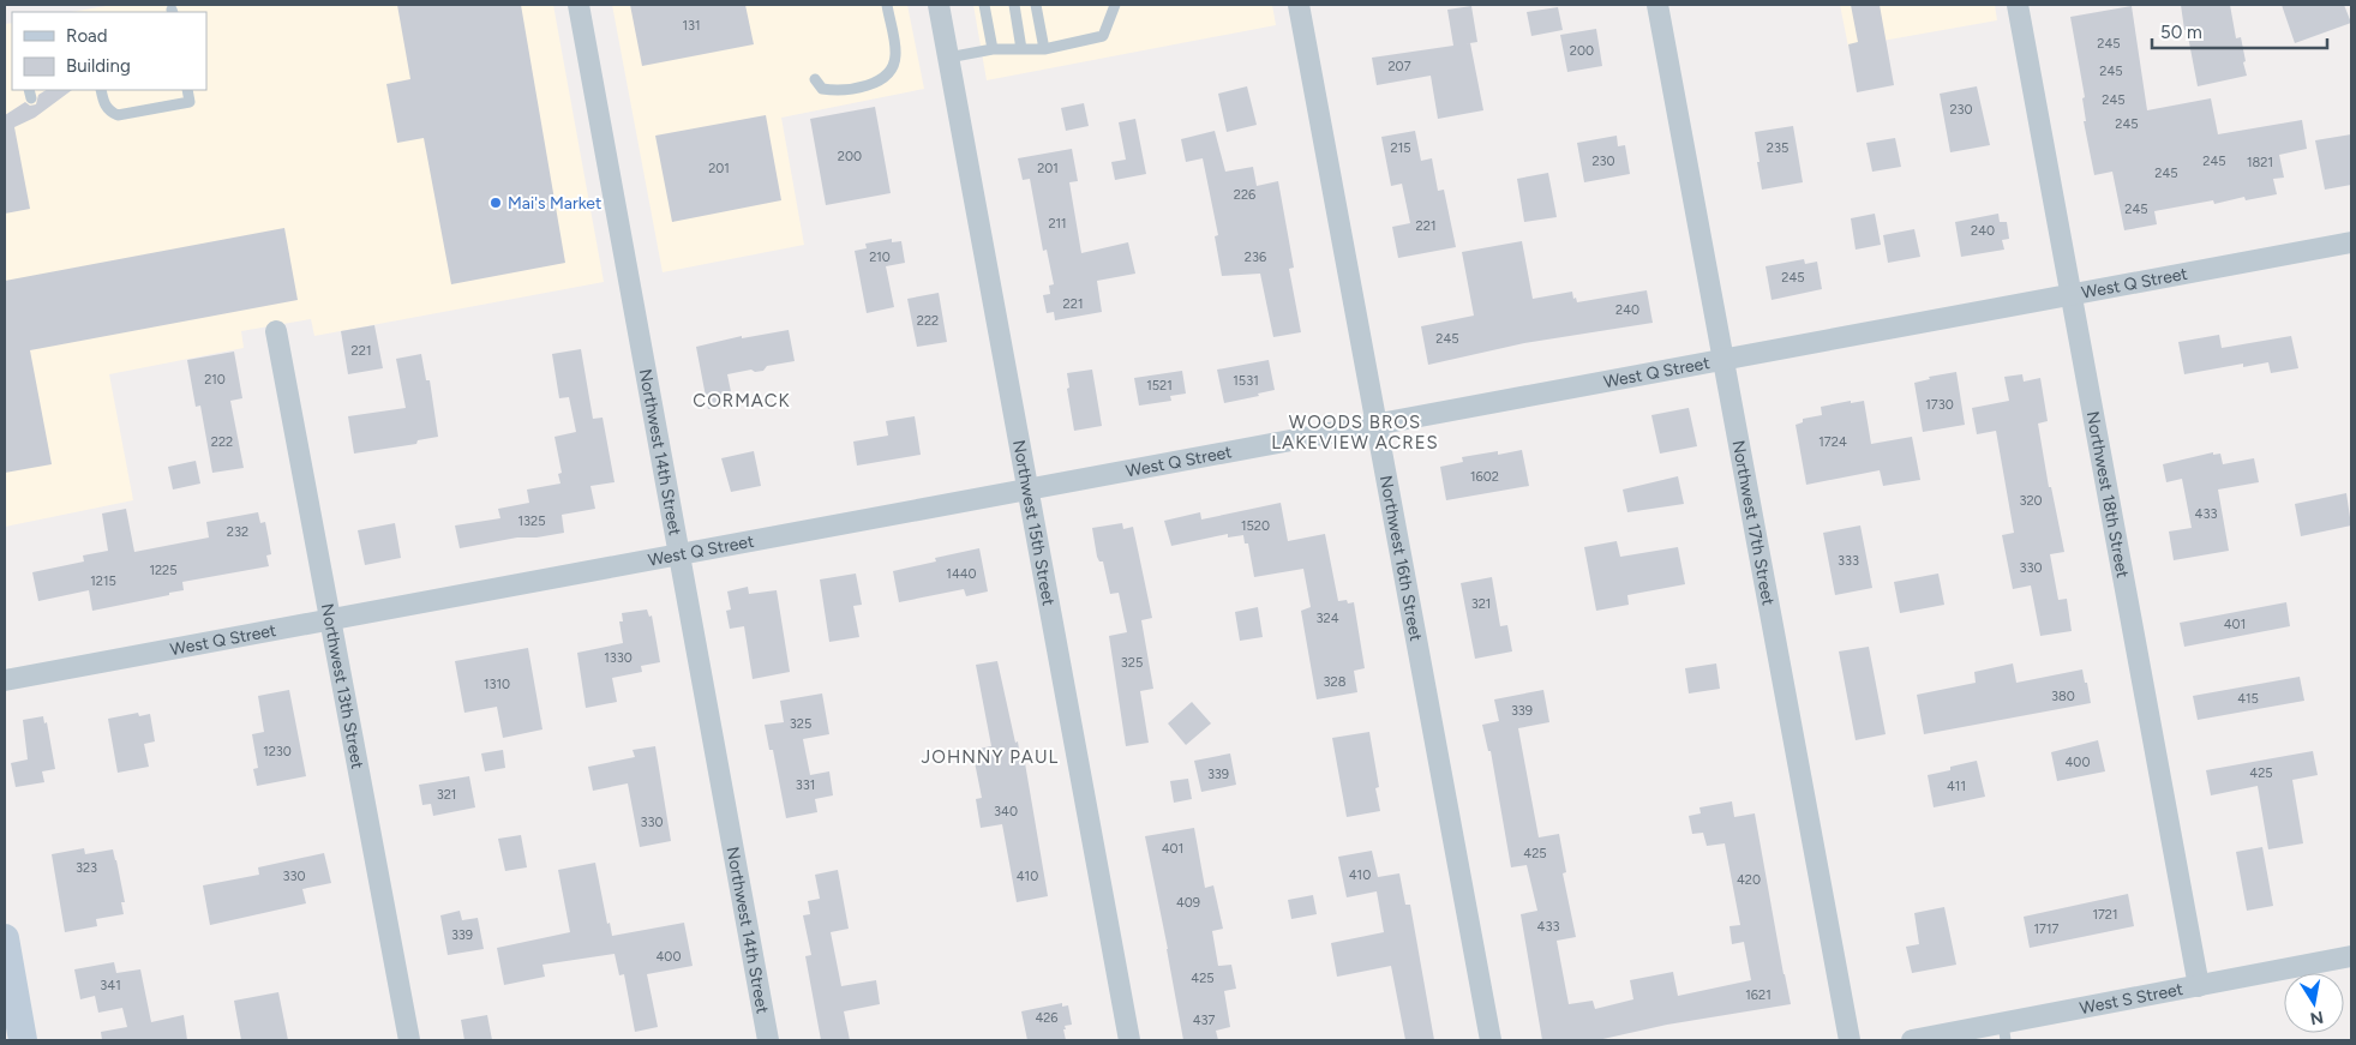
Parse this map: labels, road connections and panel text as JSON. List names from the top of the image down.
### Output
{
  "streets": {
    "street": [
      "West Q Street",
      "Northwest 14th Street",
      "Northwest 18th Street",
      "Northwest 15th Street",
      "Northwest 17th Street",
      "Northwest 16th Street",
      "Northwest 13th Street",
      "West S Street"
    ]
  },
  "crossings": [
    ["West Q Street", "Northwest 14th Street"],
    ["West Q Street", "Northwest 18th Street"],
    ["West Q Street", "Northwest 15th Street"],
    ["West Q Street", "Northwest 17th Street"],
    ["West Q Street", "Northwest 16th Street"],
    ["West Q Street", "Northwest 13th Street"],
    ["Northwest 18th Street", "West S Street"]
  ],
  "districts": ["CORMACK", "WOODS BROS LAKEVIEW ACRES", "JOHNNY PAUL"],
  "places": ["Mai's Market"],
  "house_numbers": [
    "131",
    "245",
    "200",
    "207",
    "245",
    "245",
    "230",
    "245",
    "215",
    "235",
    "200",
    "230",
    "245",
    "1821",
    "201",
    "201",
    "245",
    "226",
    "245",
    "211",
    "221",
    "240",
    "210",
    "236",
    "245",
    "221",
    "240",
    "222",
    "245",
    "221",
    "210",
    "1531",
    "1521",
    "1730",
    "222",
    "1724",
    "1602",
    "320",
    "433",
    "1325",
    "1520",
    "232",
    "333",
    "330",
    "1225",
    "1440",
    "1215",
    "321",
    "324",
    "401",
    "1330",
    "325",
    "328",
    "1310",
    "380",
    "415",
    "339",
    "325",
    "1230",
    "400",
    "425",
    "339",
    "331",
    "411",
    "321",
    "340",
    "330",
    "401",
    "425",
    "323",
    "410",
    "330",
    "410",
    "420",
    "409",
    "1721",
    "433",
    "1717",
    "339",
    "400",
    "425",
    "341",
    "1621",
    "426",
    "437"
  ],
  "legend": ["Road", "Building"],
  "scale_bar": "50 m",
  "north": "bottom"
}
